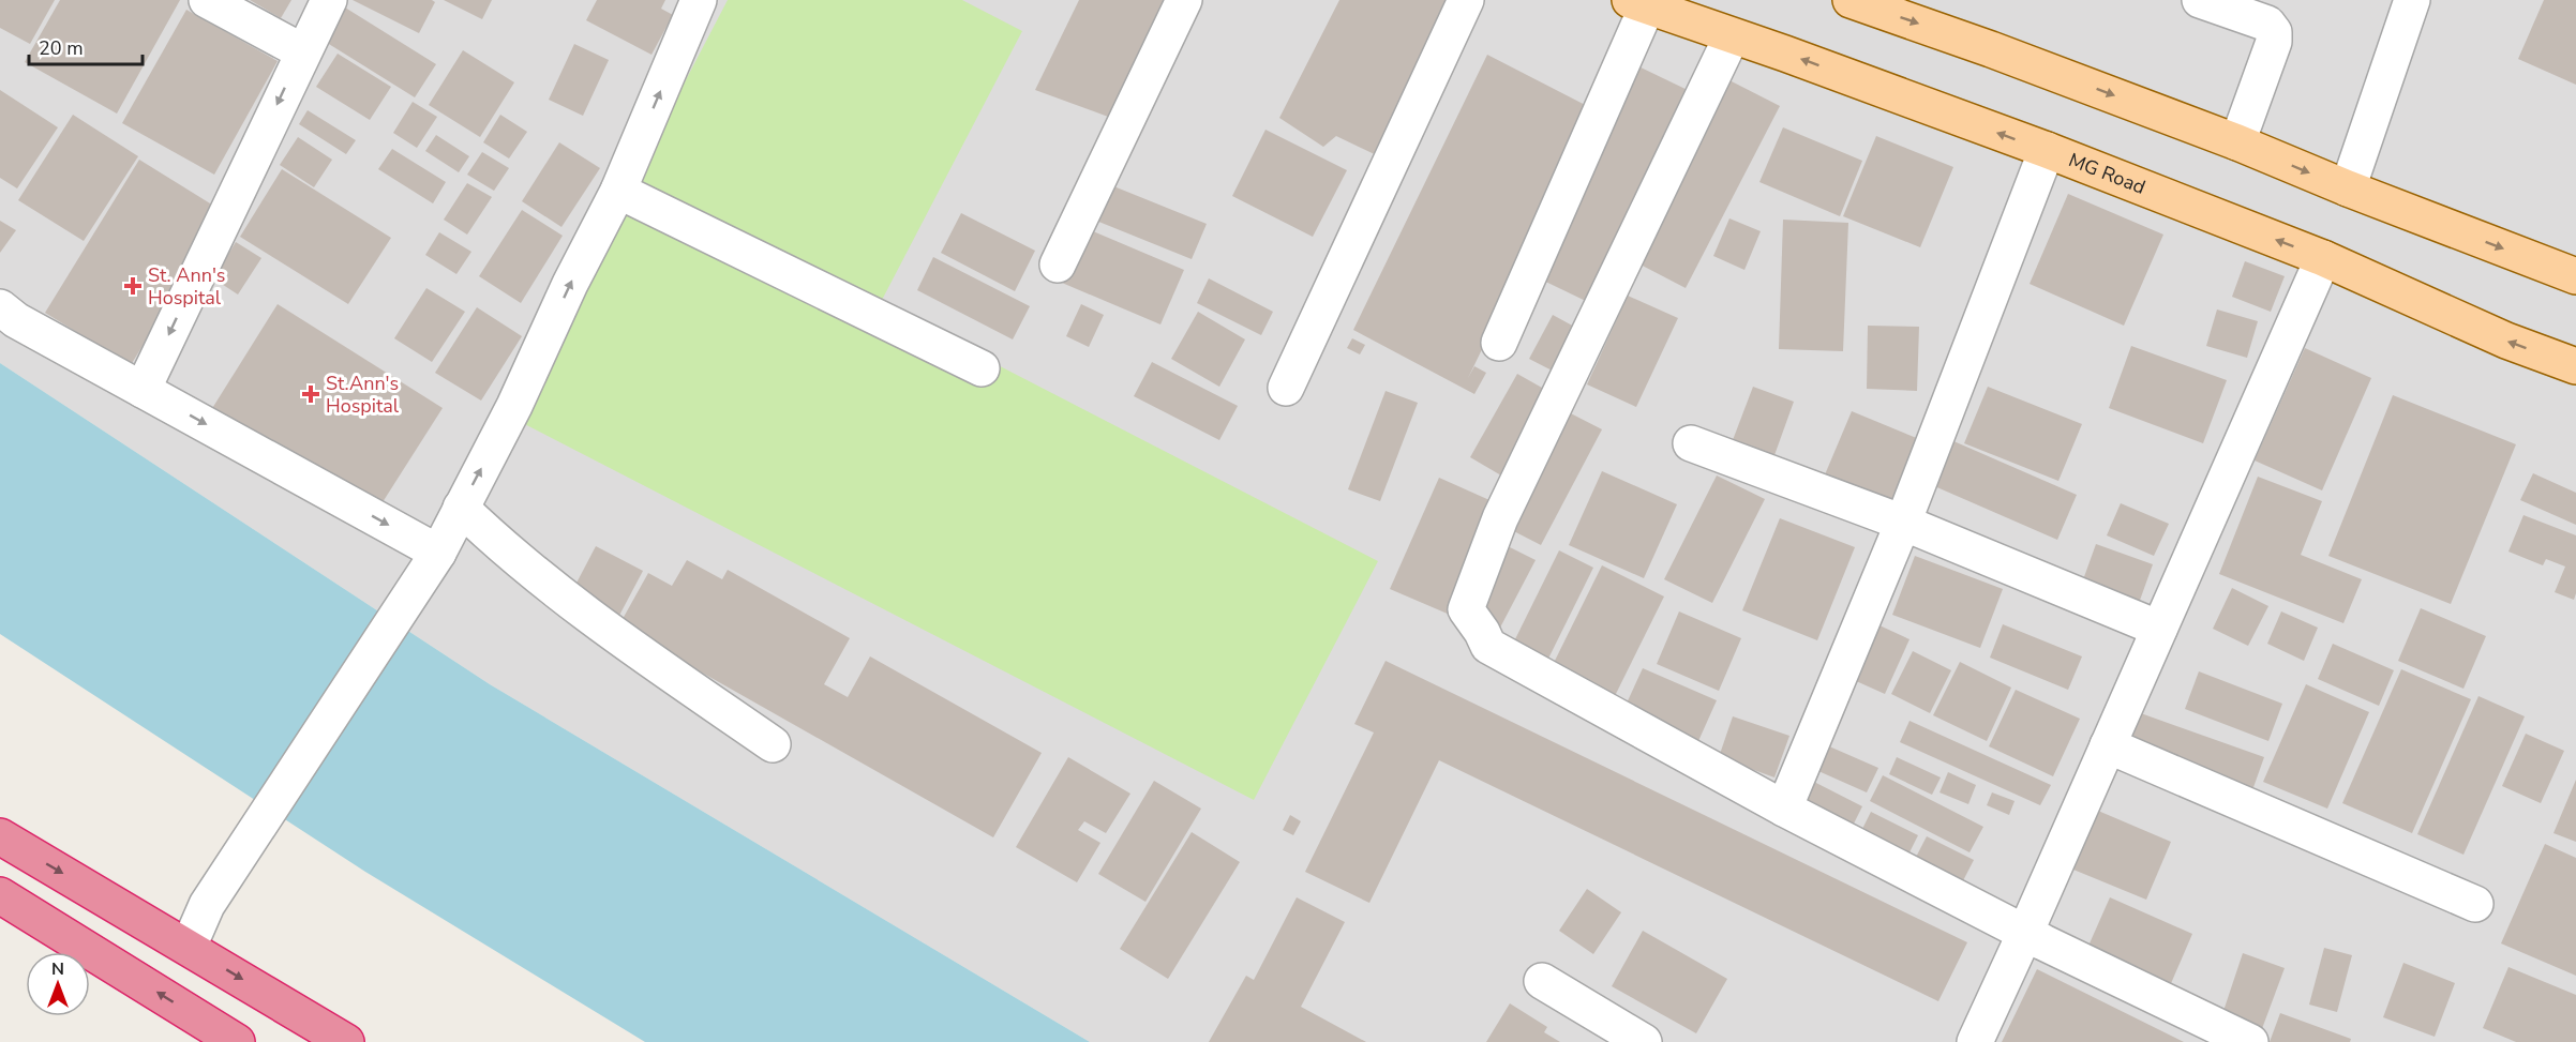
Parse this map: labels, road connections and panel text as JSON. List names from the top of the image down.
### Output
{
  "streets": {
    "main road": ["MG Road"]
  },
  "places": {
    "health": ["St. Ann's Hospital", "St.Ann's Hospital"]
  },
  "scale_bar": "20 m",
  "north": "top"
}
